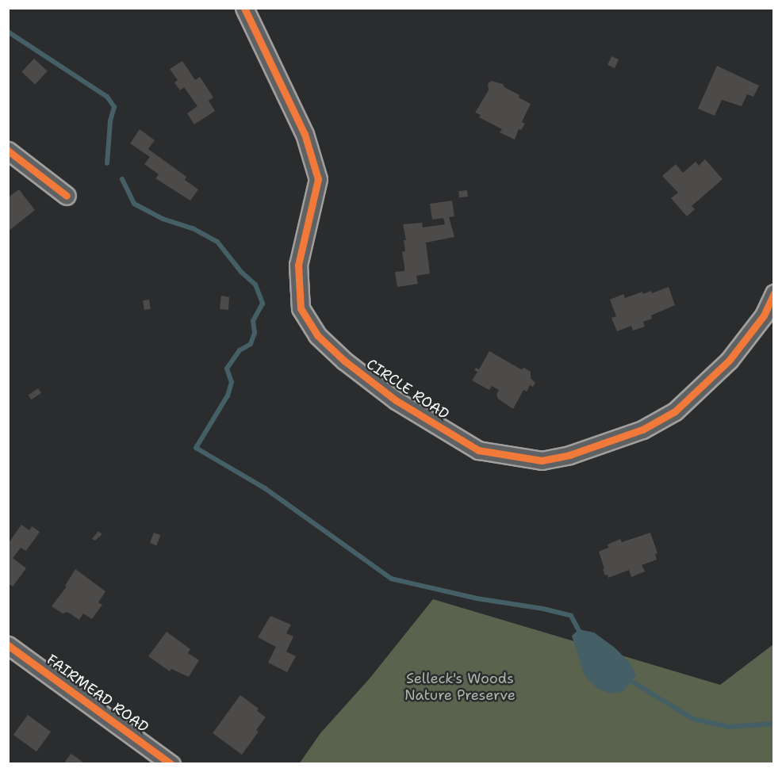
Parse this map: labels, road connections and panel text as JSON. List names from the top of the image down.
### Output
{
  "streets": {
    "street": ["CIRCLE ROAD", "FAIRMEAD ROAD"]
  },
  "parks": ["Selleck's Woods Nature Preserve"]
}
